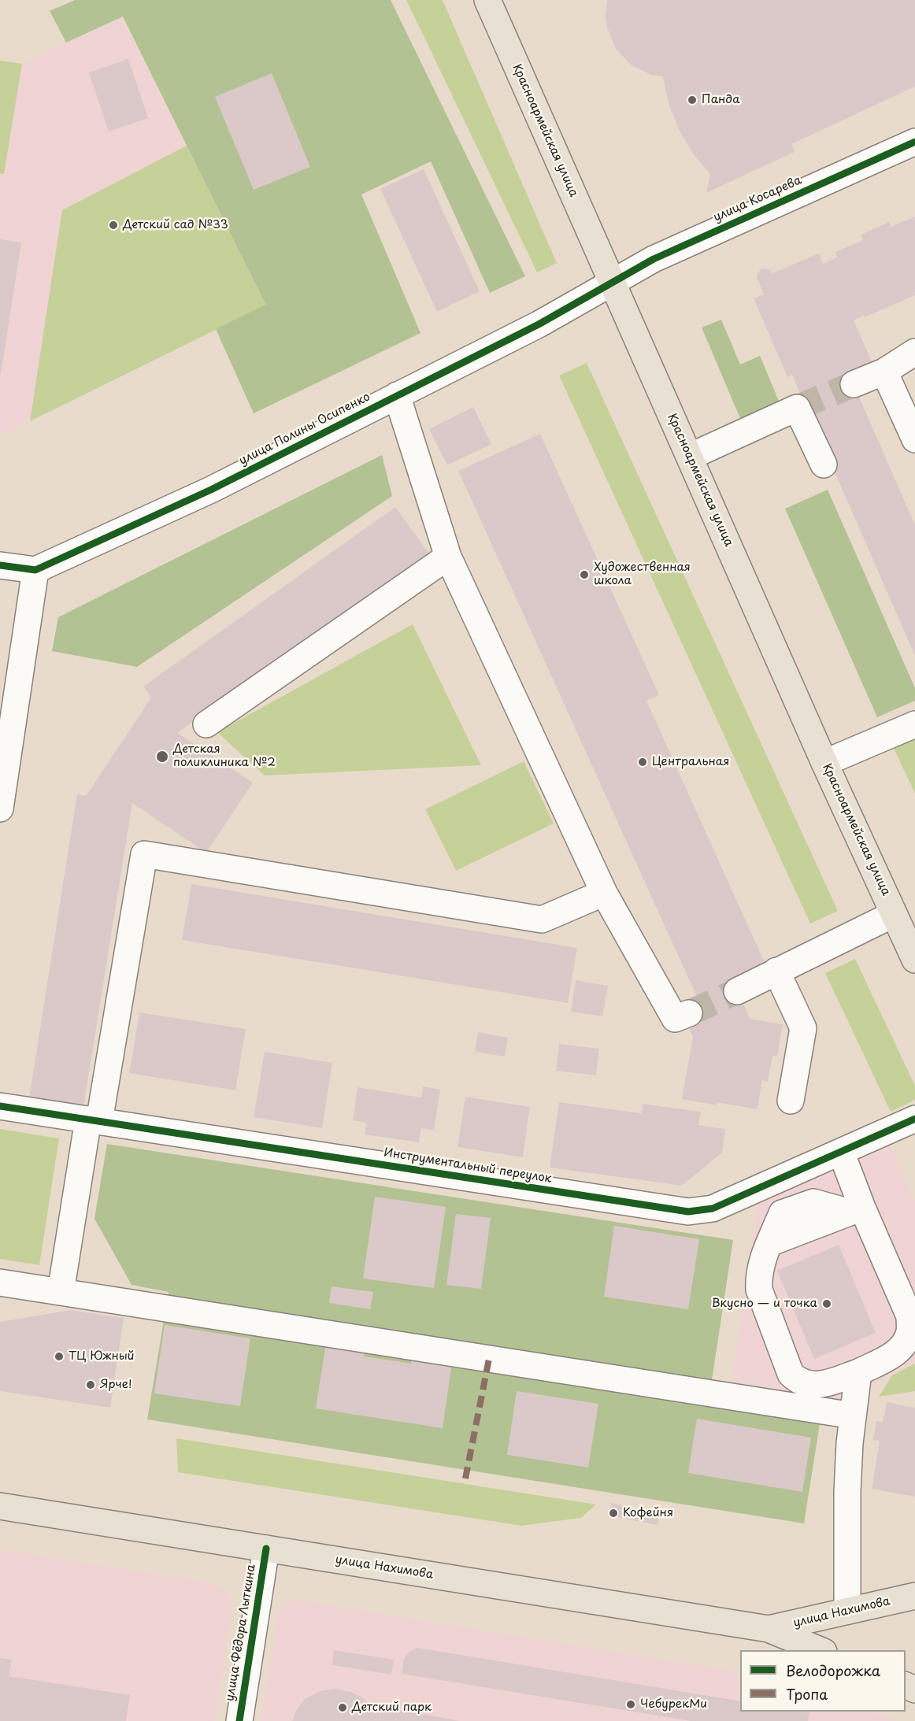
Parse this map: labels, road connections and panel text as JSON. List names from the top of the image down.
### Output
{
  "streets": {
    "main road": ["Красноармейская улица", "улица Нахимова"],
    "street": [
      "улица Косарева",
      "улица Полины Осипенко",
      "Инструментальный переулок",
      "улица Фёдора Лыткина"
    ]
  },
  "crossings": [
    ["Красноармейская улица", "улица Косарева"],
    ["Красноармейская улица", "улица Полины Осипенко"],
    ["улица Косарева", "улица Полины Осипенко"],
    ["улица Нахимова", "улица Фёдора Лыткина"]
  ],
  "places": [
    "Панда",
    "Детский сад №33",
    "Художественная школа",
    "Детская поликлиника №2",
    "Центральная",
    "Вкусно — и точка",
    "ТЦ Южный",
    "Ярче!",
    "Кофейня",
    "ЧебурекМи",
    "Детский парк"
  ],
  "legend": ["Велодорожка", "Тропа"]
}
